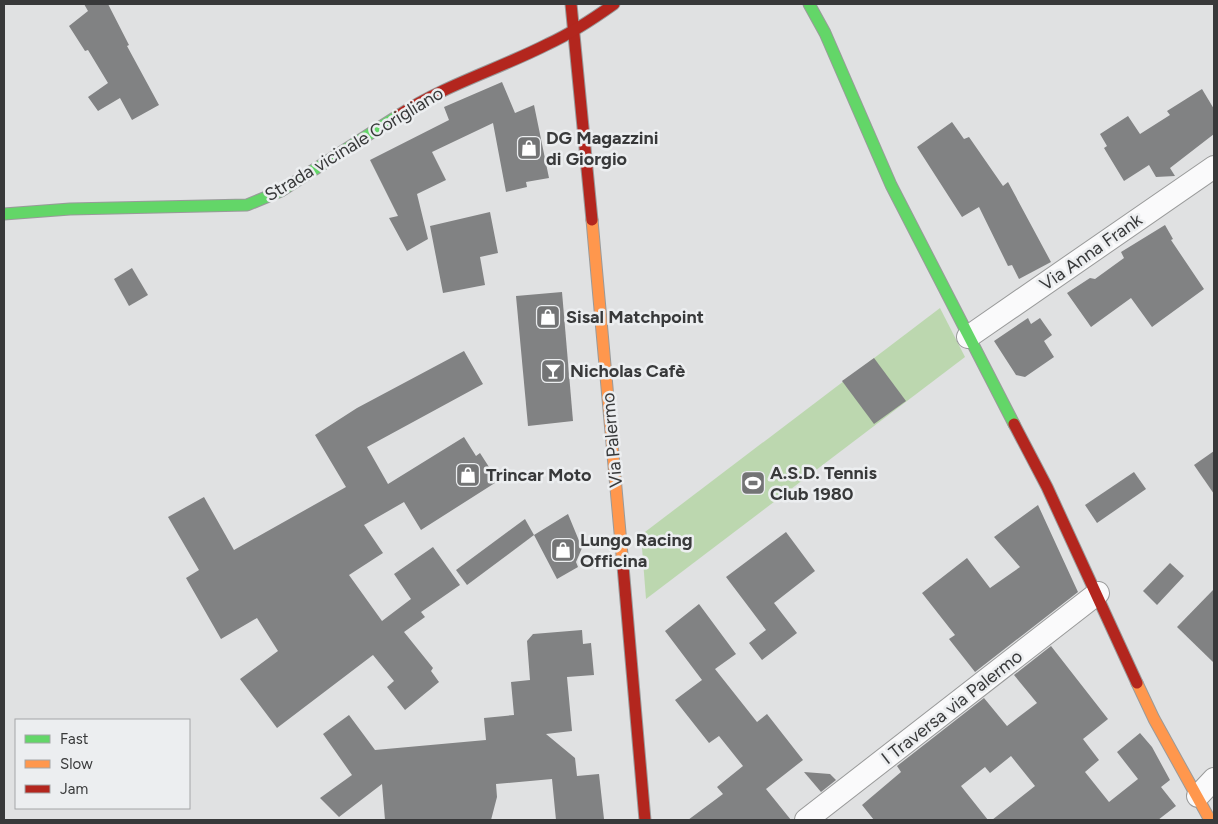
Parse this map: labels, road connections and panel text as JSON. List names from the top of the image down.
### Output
{
  "streets": {
    "street": [
      "Strada vicinale Corigliano",
      "Via Anna Frank",
      "Via Palermo",
      "I Traversa via Palermo"
    ]
  },
  "crossings": [
    ["Strada vicinale Corigliano", "Via Palermo"]
  ],
  "places": {
    "shop": [
      "DG Magazzini di Giorgio",
      "Sisal Matchpoint",
      "Trincar Moto",
      "Lungo Racing Officina"
    ],
    "bar": ["Nicholas Cafè"],
    "sports": ["A.S.D. Tennis Club 1980"]
  },
  "legend": ["Fast", "Slow", "Jam"]
}
